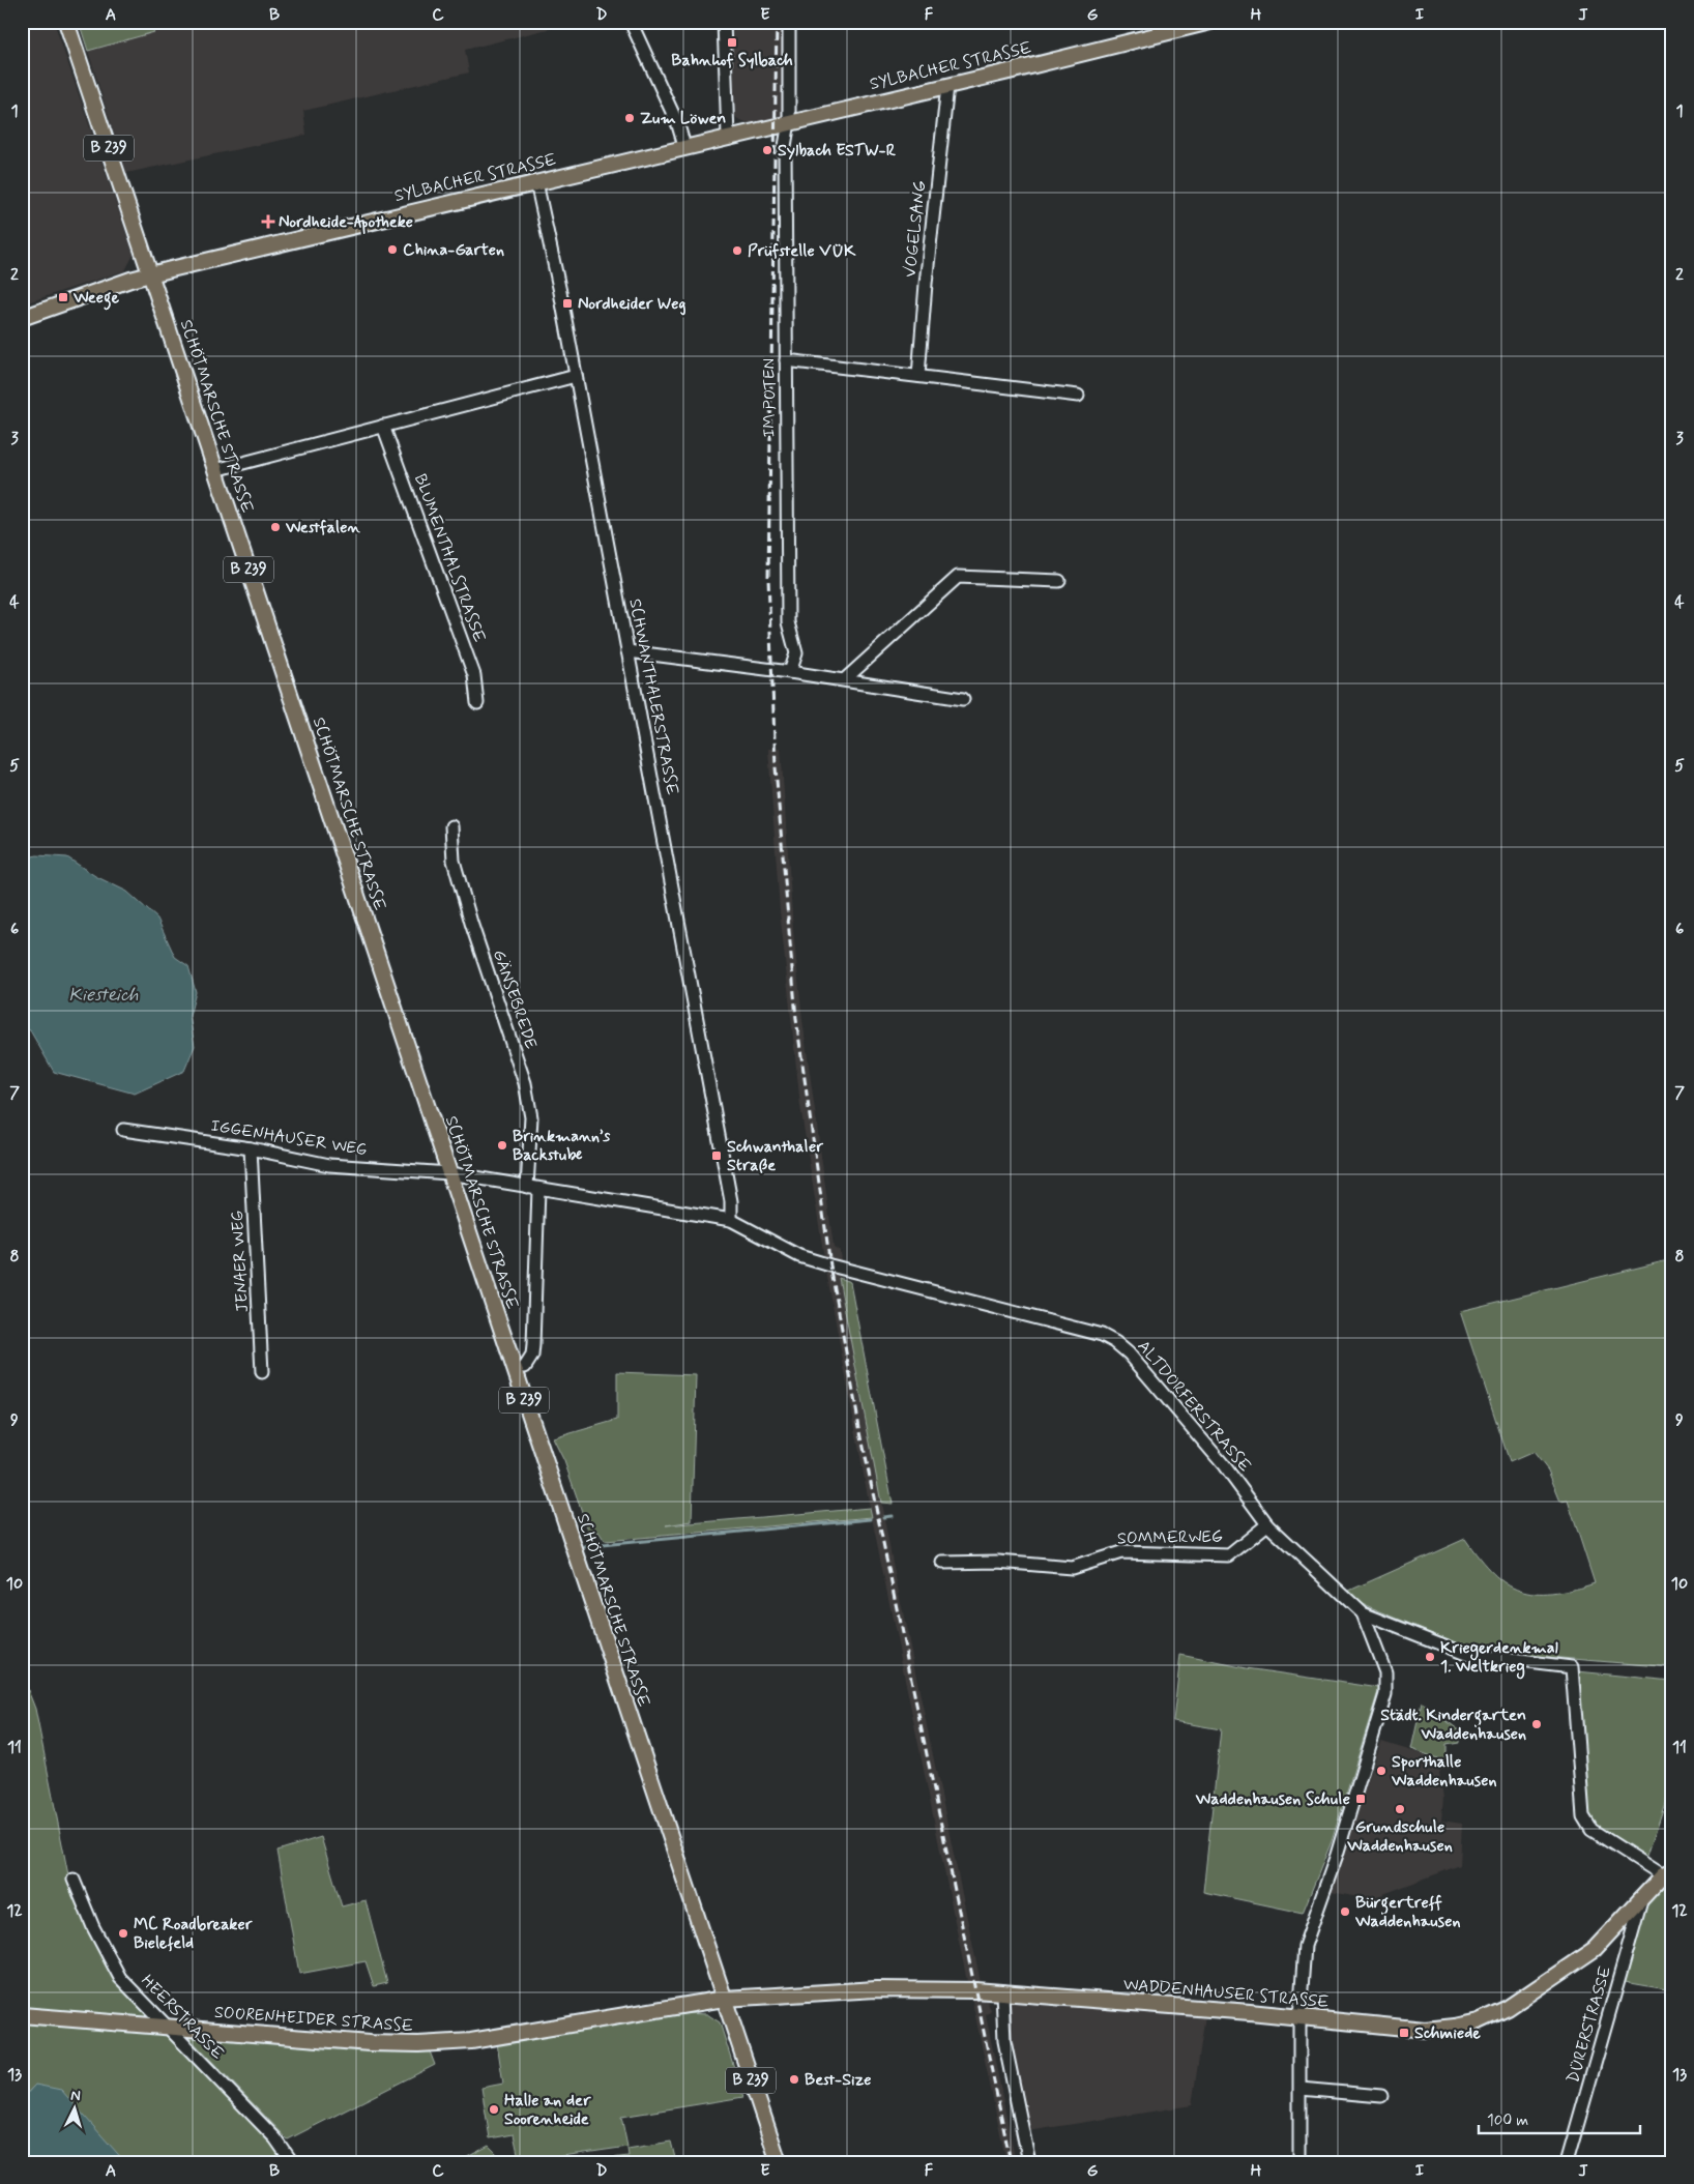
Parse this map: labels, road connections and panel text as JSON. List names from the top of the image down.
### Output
{
  "streets": {
    "main road": [
      "SYLBACHER STRASSE",
      "B 239",
      "SCHÖTMARSCHE STRASSE",
      "WADDENHAUSER STRASSE",
      "SOORENHEIDER STRASSE"
    ],
    "street": [
      "VOGELSANG",
      "IM POTEN",
      "BLUMENTHALSTRASSE",
      "SCHWANTHALERSTRASSE",
      "GÄNSEBREDE",
      "IGGENHAUSER WEG",
      "JENAER WEG",
      "ALTDORFERSTRASSE",
      "SOMMERWEG",
      "HEERSTRASSE",
      "DÜRERSTRASSE"
    ]
  },
  "crossings": [
    ["SYLBACHER STRASSE", "B 239"],
    ["SYLBACHER STRASSE", "VOGELSANG"],
    ["SYLBACHER STRASSE", "IM POTEN"],
    ["SYLBACHER STRASSE", "SCHÖTMARSCHE STRASSE"],
    ["SYLBACHER STRASSE", "SCHWANTHALERSTRASSE"],
    ["B 239", "SCHÖTMARSCHE STRASSE"],
    ["SCHÖTMARSCHE STRASSE", "IGGENHAUSER WEG"],
    ["SCHÖTMARSCHE STRASSE", "ALTDORFERSTRASSE"],
    ["SCHÖTMARSCHE STRASSE", "WADDENHAUSER STRASSE"],
    ["SCHÖTMARSCHE STRASSE", "SOORENHEIDER STRASSE"],
    ["SCHWANTHALERSTRASSE", "ALTDORFERSTRASSE"],
    ["GÄNSEBREDE", "ALTDORFERSTRASSE"],
    ["IGGENHAUSER WEG", "JENAER WEG"],
    ["IGGENHAUSER WEG", "ALTDORFERSTRASSE"],
    ["ALTDORFERSTRASSE", "SOMMERWEG"],
    ["ALTDORFERSTRASSE", "WADDENHAUSER STRASSE"],
    ["WADDENHAUSER STRASSE", "SOORENHEIDER STRASSE"],
    ["WADDENHAUSER STRASSE", "DÜRERSTRASSE"],
    ["HEERSTRASSE", "SOORENHEIDER STRASSE"]
  ],
  "water": ["Kiesteich"],
  "places": {
    "transit": [
      "Bahnhof Sylbach",
      "Weege",
      "Nordheider Weg",
      "Schwanthaler Straße",
      "Waddenhausen Schule",
      "Schmiede"
    ],
    "other": [
      "Zum Löwen",
      "Sylbach ESTW-R",
      "China-Garten",
      "Prüfstelle VÜK",
      "Westfalen",
      "Brinkmann’s Backstube",
      "Kriegerdenkmal 1. Weltkrieg",
      "Städt. Kindergarten Waddenhausen",
      "Sporthalle Waddenhausen",
      "Grundschule Waddenhausen",
      "Bürgertreff Waddenhausen",
      "MC Roadbreaker Bielefeld",
      "Best-Size",
      "Halle an der Soorenheide"
    ],
    "health": ["Nordheide-Apotheke"]
  },
  "scale_bar": "100 m",
  "north": "top",
  "grid": {
    "columns": [
      "A",
      "B",
      "C",
      "D",
      "E",
      "F",
      "G",
      "H",
      "I",
      "J"
    ],
    "rows": [
      "1",
      "2",
      "3",
      "4",
      "5",
      "6",
      "7",
      "8",
      "9",
      "10",
      "11",
      "12",
      "13"
    ]
  }
}
